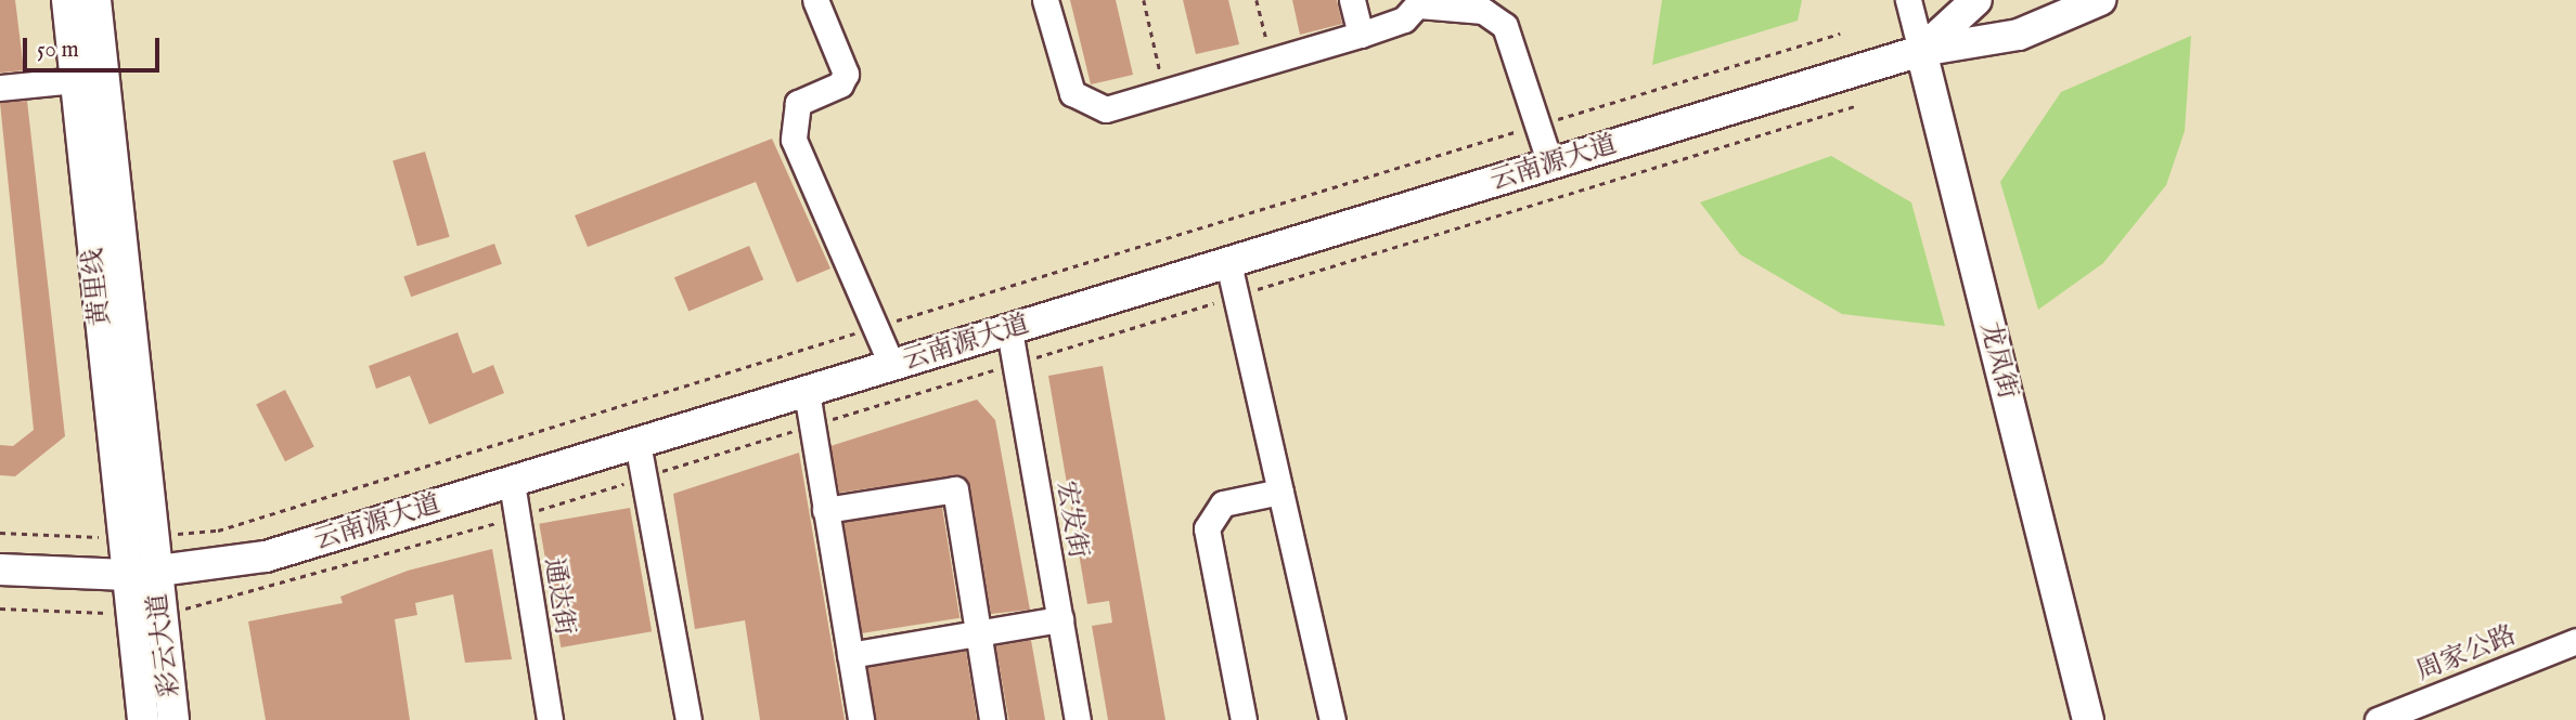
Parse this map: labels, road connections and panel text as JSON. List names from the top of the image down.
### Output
{
  "streets": {
    "main road": [
      "云南源大道",
      "黄里线",
      "龙凤街",
      "彩云大道"
    ],
    "street": ["宏发街", "通达街", "周家公路"]
  },
  "crossings": [
    ["云南源大道", "黄里线"],
    ["云南源大道", "龙凤街"],
    ["云南源大道", "宏发街"],
    ["云南源大道", "通达街"],
    ["云南源大道", "彩云大道"],
    ["黄里线", "彩云大道"]
  ],
  "scale_bar": "50 m"
}
